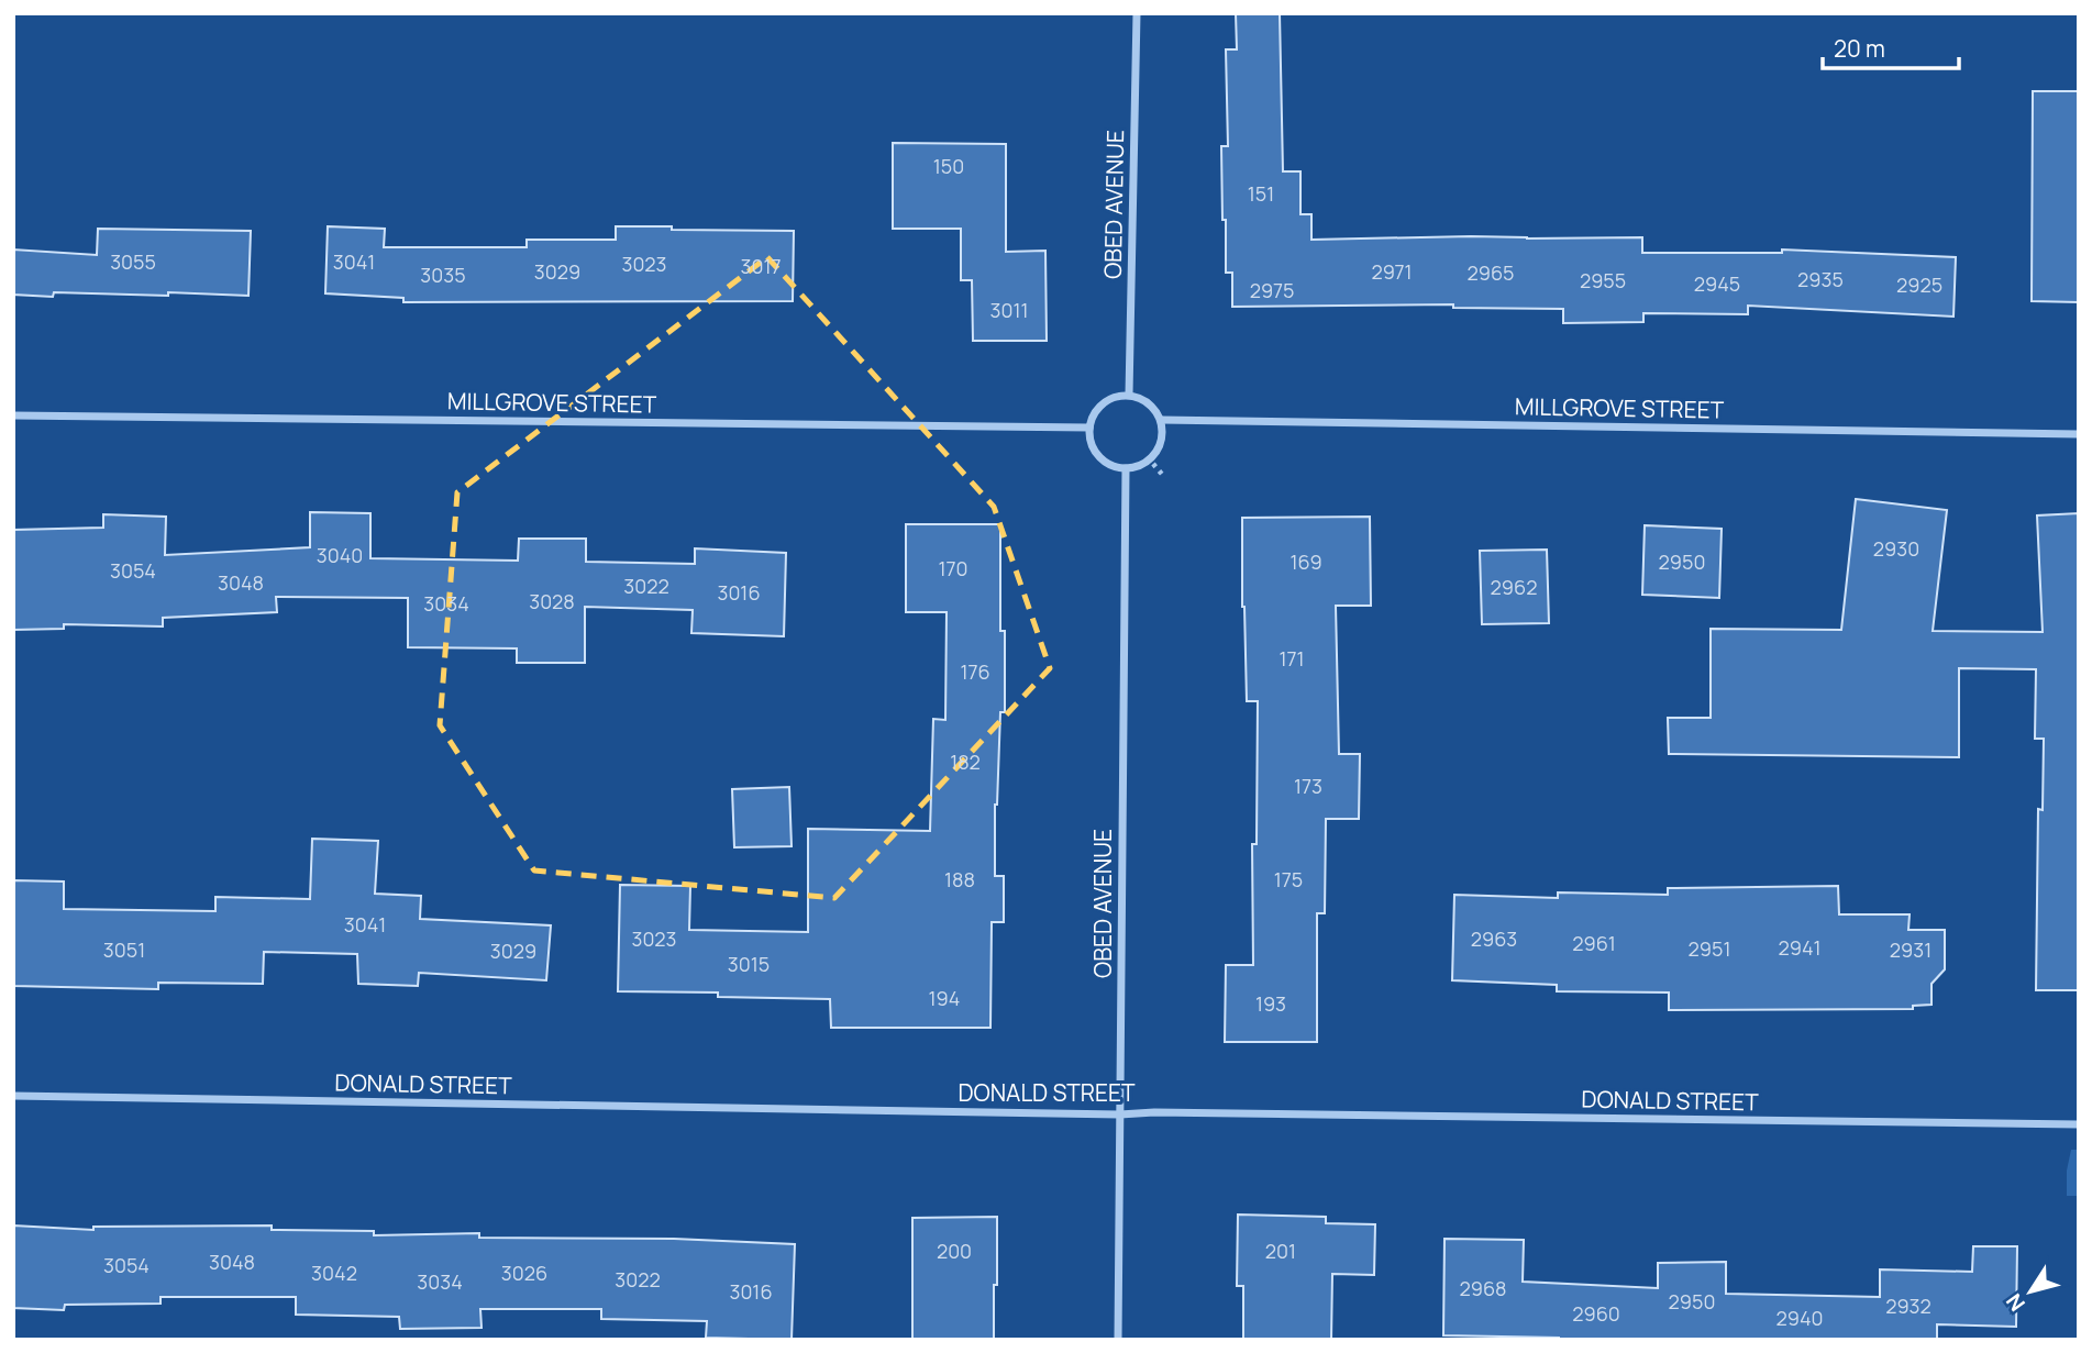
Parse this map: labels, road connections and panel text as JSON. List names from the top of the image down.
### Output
{
  "streets": {
    "street": ["OBED AVENUE", "MILLGROVE STREET", "DONALD STREET"]
  },
  "crossings": [
    ["OBED AVENUE", "MILLGROVE STREET"],
    ["OBED AVENUE", "DONALD STREET"]
  ],
  "house_numbers": [
    "150",
    "151",
    "3055",
    "3041",
    "3023",
    "3017",
    "3029",
    "2971",
    "2965",
    "3035",
    "2935",
    "2955",
    "2945",
    "2925",
    "2975",
    "3011",
    "2930",
    "3040",
    "169",
    "2950",
    "170",
    "3054",
    "3048",
    "3022",
    "2962",
    "3016",
    "3028",
    "3034",
    "171",
    "176",
    "182",
    "173",
    "188",
    "175",
    "3041",
    "3023",
    "2963",
    "2961",
    "2941",
    "2951",
    "3051",
    "2931",
    "3029",
    "3015",
    "194",
    "193",
    "200",
    "201",
    "3048",
    "3054",
    "3042",
    "3026",
    "3022",
    "3034",
    "2968",
    "3016",
    "2950",
    "2932",
    "2960",
    "2940"
  ],
  "scale_bar": "20 m",
  "north": "bottom left"
}
